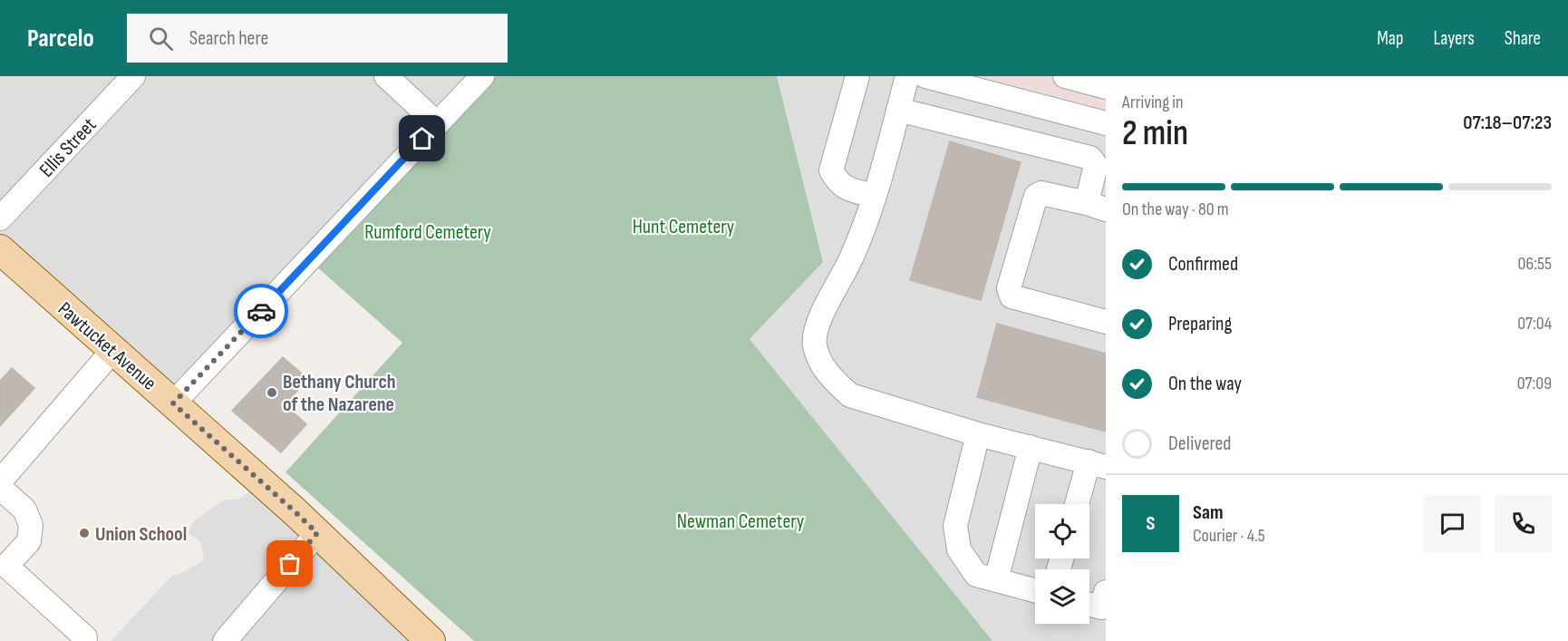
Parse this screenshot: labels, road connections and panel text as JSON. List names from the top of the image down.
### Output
{
  "streets": {
    "main road": ["Pawtucket Avenue"],
    "street": ["Ellis Street"]
  },
  "parks": ["Hunt Cemetery", "Rumford Cemetery", "Newman Cemetery"],
  "places": ["Bethany Church of the Nazarene", "Union School"],
  "page": {
    "header": "Parcelo",
    "search": "Search here",
    "nav": ["Map", "Layers", "Share"],
    "heading": ["2 min", "Arriving in", "07:18–07:23"],
    "panel": ["Sam", "Courier · 4.5"],
    "bar": "On the way · 80 m",
    "list": [
      ["Confirmed", "06:55"],
      ["Preparing", "07:04"],
      ["On the way", "07:09"],
      "Delivered"
    ],
    "round": "S"
  }
}
